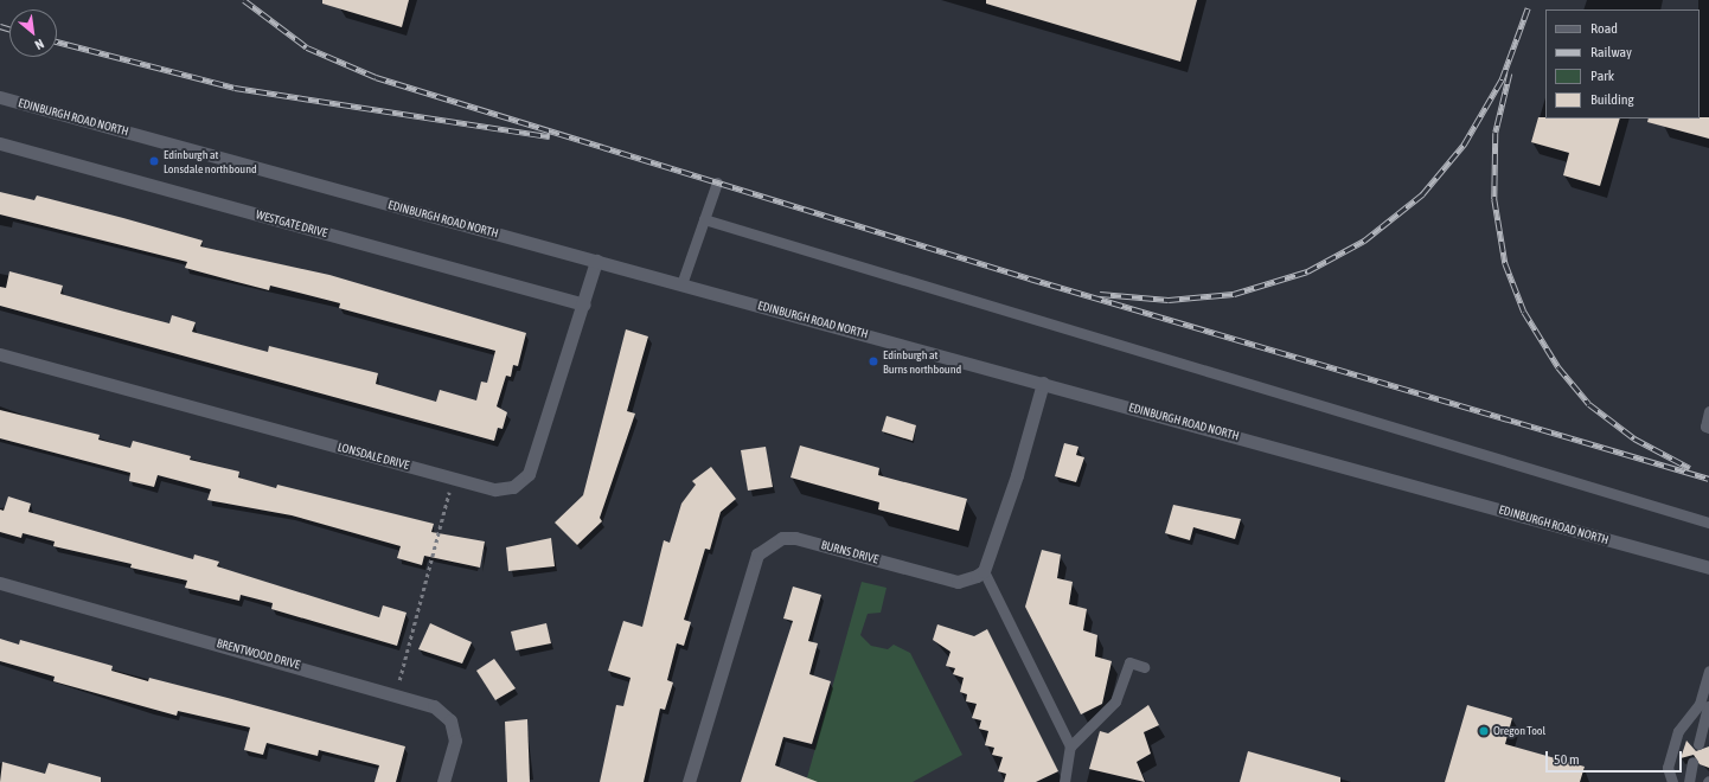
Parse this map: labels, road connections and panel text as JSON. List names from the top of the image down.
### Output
{
  "streets": {
    "street": [
      "EDINBURGH ROAD NORTH",
      "WESTGATE DRIVE",
      "LONSDALE DRIVE",
      "BURNS DRIVE",
      "BRENTWOOD DRIVE"
    ]
  },
  "crossings": [
    ["EDINBURGH ROAD NORTH", "LONSDALE DRIVE"],
    ["WESTGATE DRIVE", "LONSDALE DRIVE"]
  ],
  "places": ["Edinburgh at Lonsdale northbound", "Edinburgh at Burns northbound", "Oregon Tool"],
  "legend": [
    "Road",
    "Railway",
    "Park",
    "Building"
  ],
  "scale_bar": "50 m",
  "north": "bottom right"
}
